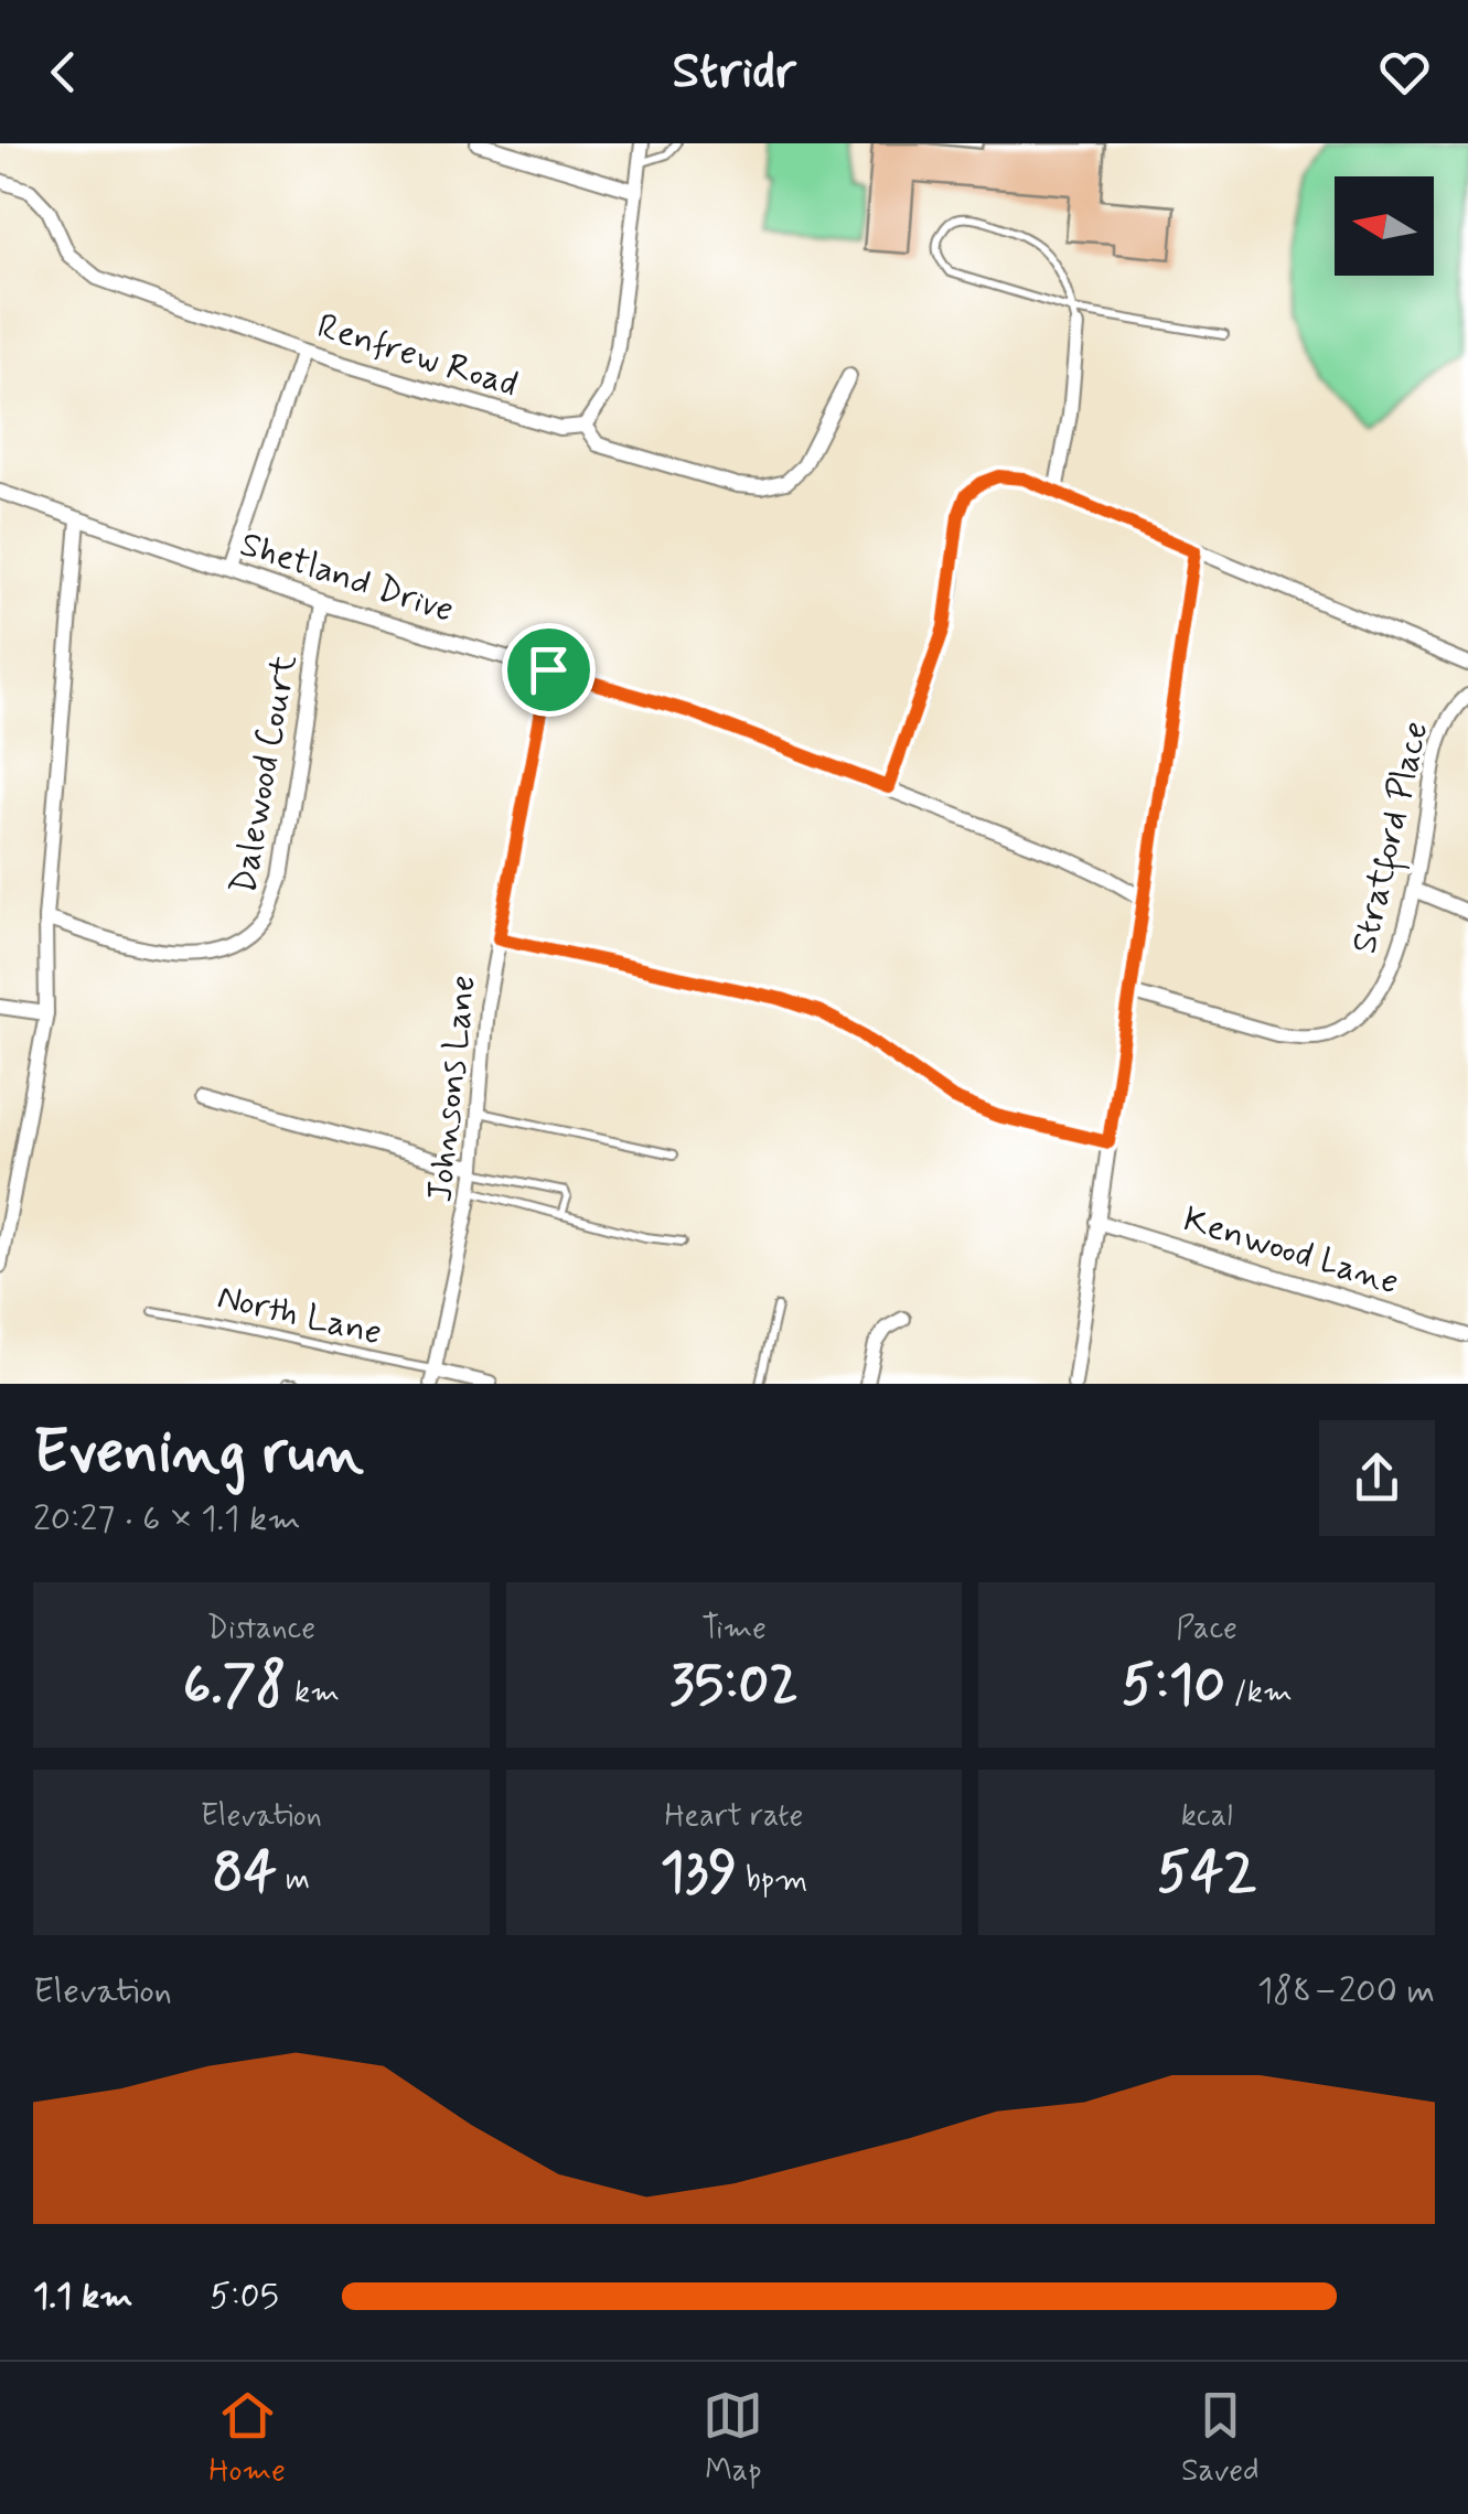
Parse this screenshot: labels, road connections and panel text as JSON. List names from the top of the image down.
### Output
{
  "streets": {
    "street": [
      "Renfrew Road",
      "Shetland Drive",
      "Dalewood Court",
      "Stratford Place",
      "Johnsons Lane",
      "Kenwood Lane"
    ],
    "lane": ["North Lane"]
  },
  "crossings": [
    ["Shetland Drive", "Dalewood Court"],
    ["Shetland Drive", "Johnsons Lane"],
    ["Johnsons Lane", "North Lane"]
  ],
  "north": "left",
  "page": {
    "header": "Stridr",
    "heading": ["Evening run", "20:27 · 6 × 1.1 km"],
    "stats": [
      ["Distance", "6.78 km"],
      ["Time", "35:02"],
      ["Pace", "5:10 /km"],
      ["Elevation", "84 m"],
      ["Heart rate", "139 bpm"],
      ["kcal", "542"]
    ],
    "chart": ["Elevation", "188–200 m"],
    "list": [
      {
        "name": "1.1 km",
        "note": "5:05"
      }
    ],
    "tabs": ["Home", "Map", "Saved"]
  }
}
